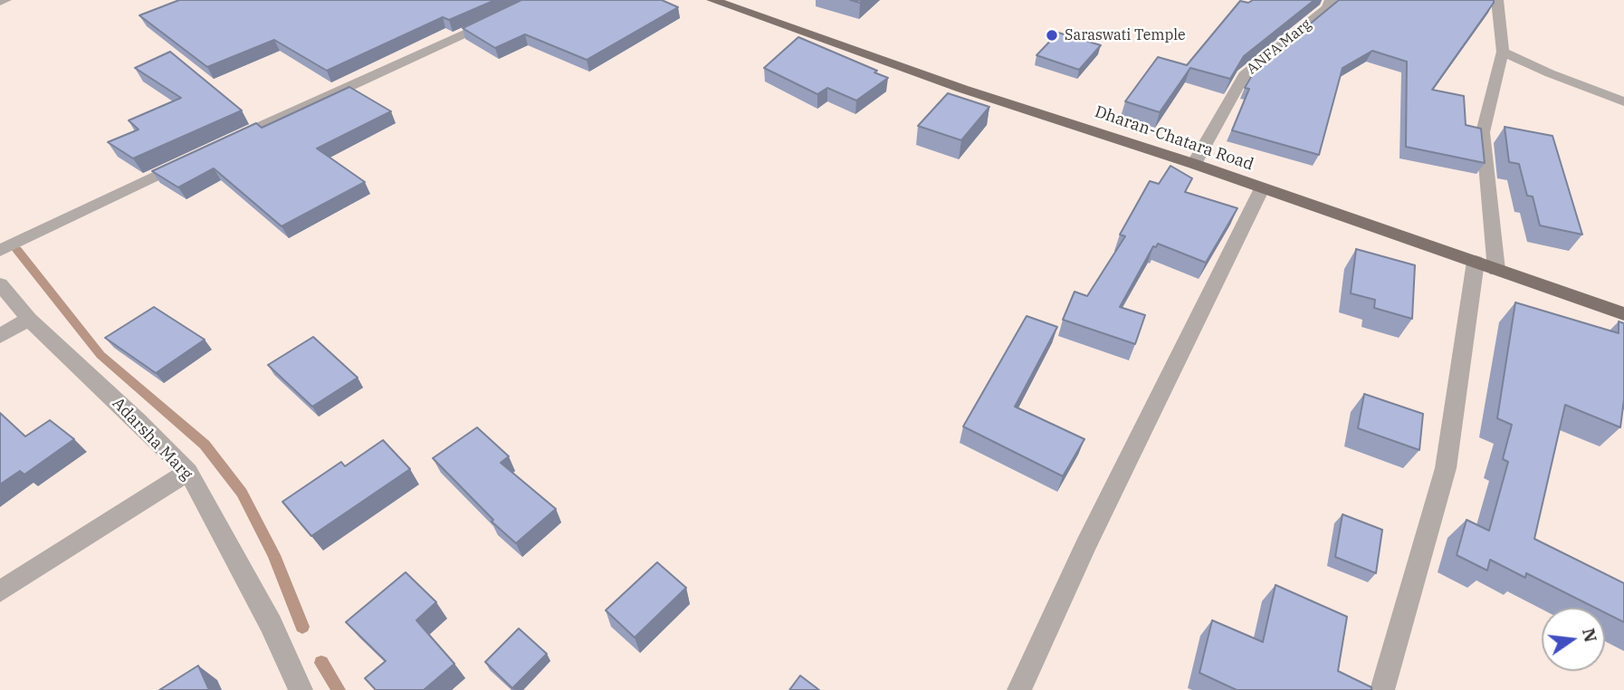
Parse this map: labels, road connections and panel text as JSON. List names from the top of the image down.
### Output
{
  "streets": {
    "main road": ["Dharan-Chatara Road"],
    "street": ["ANFA Marg", "Adarsha Marg"]
  },
  "crossings": [
    ["ANFA Marg", "Dharan-Chatara Road"]
  ],
  "places": ["Saraswati Temple"],
  "north": "right"
}
